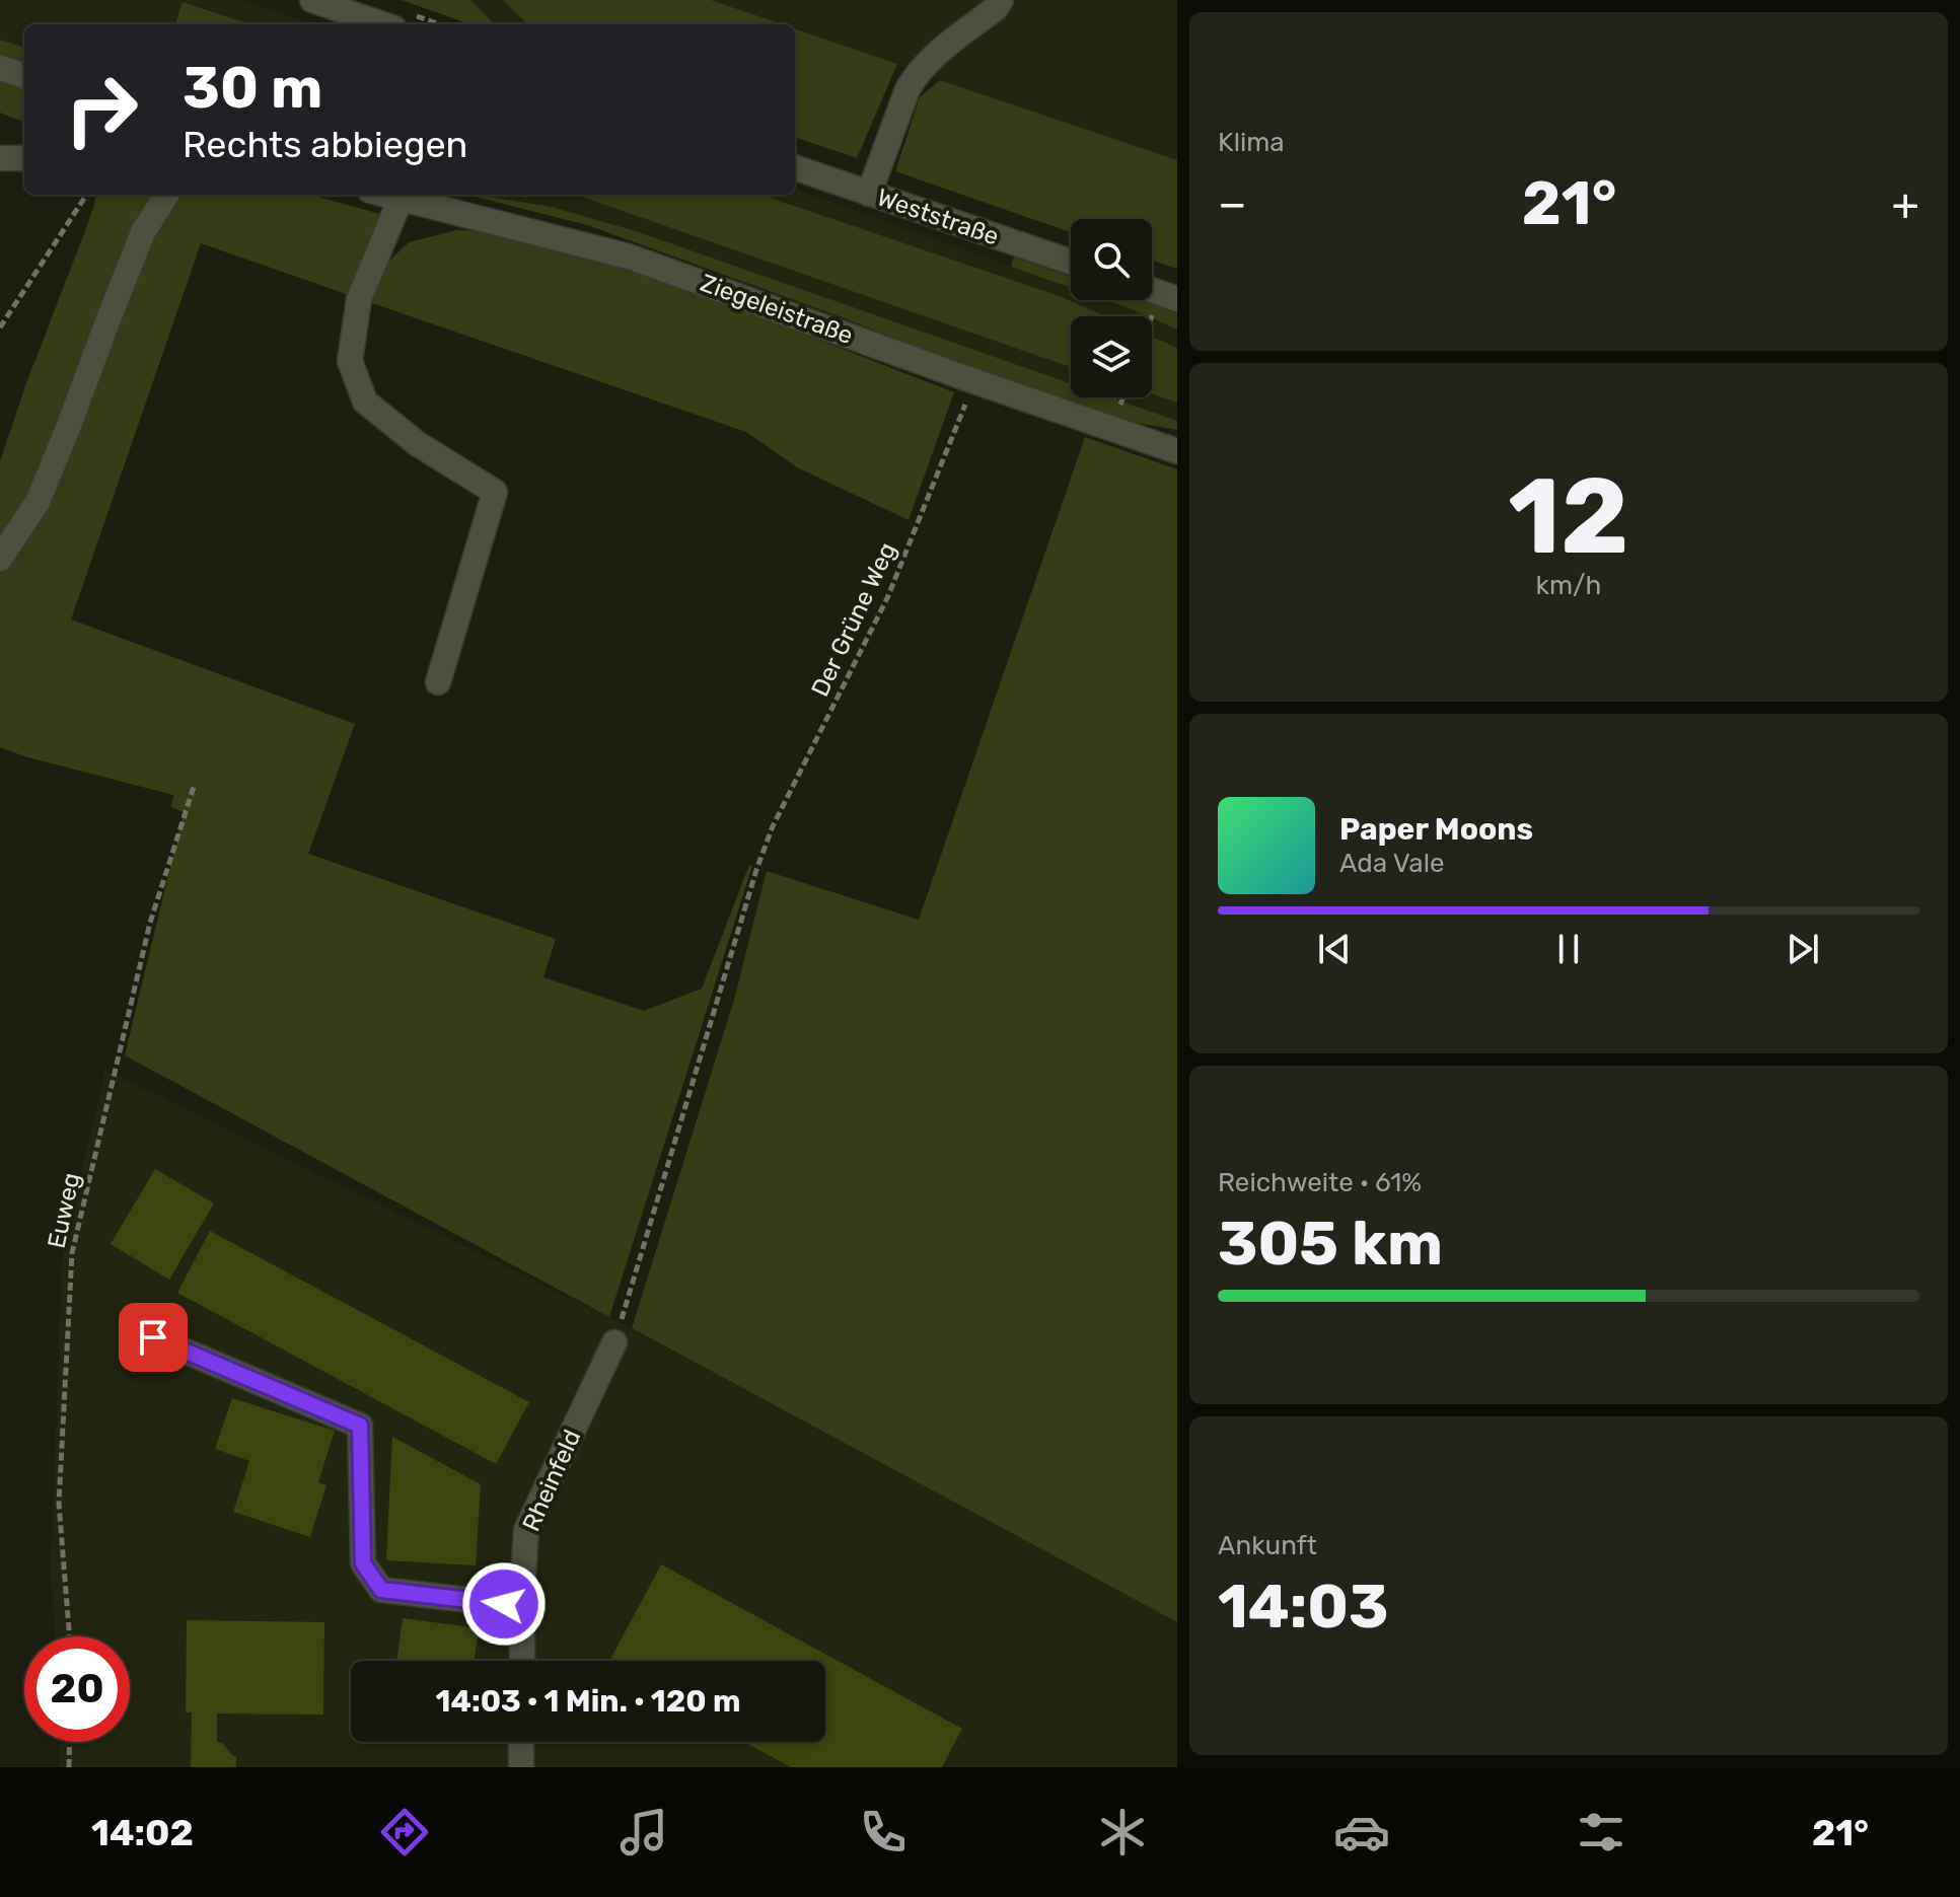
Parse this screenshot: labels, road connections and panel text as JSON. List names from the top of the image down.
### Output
{
  "streets": {
    "street": ["Weststraße", "Ziegeleistraße", "Rheinfeld"],
    "path": ["Der Grüne Weg", "Euweg"]
  },
  "crossings": [
    ["Ziegeleistraße", "Der Grüne Weg"],
    ["Der Grüne Weg", "Rheinfeld"]
  ],
  "page": {
    "tile": [
      "Klima",
      ["12", "km/h"],
      ["Reichweite · 61%", "305 km"],
      ["Ankunft", "14:03"]
    ],
    "turn": ["30 m", "Rechts abbiegen"],
    "heat": ["−", "21°", "+"],
    "song": ["Paper Moons", "Ada Vale"],
    "limit": "20",
    "trip": "14:03 · 1 Min. · 120 m",
    "tabs": ["14:02", "21°"]
  }
}
